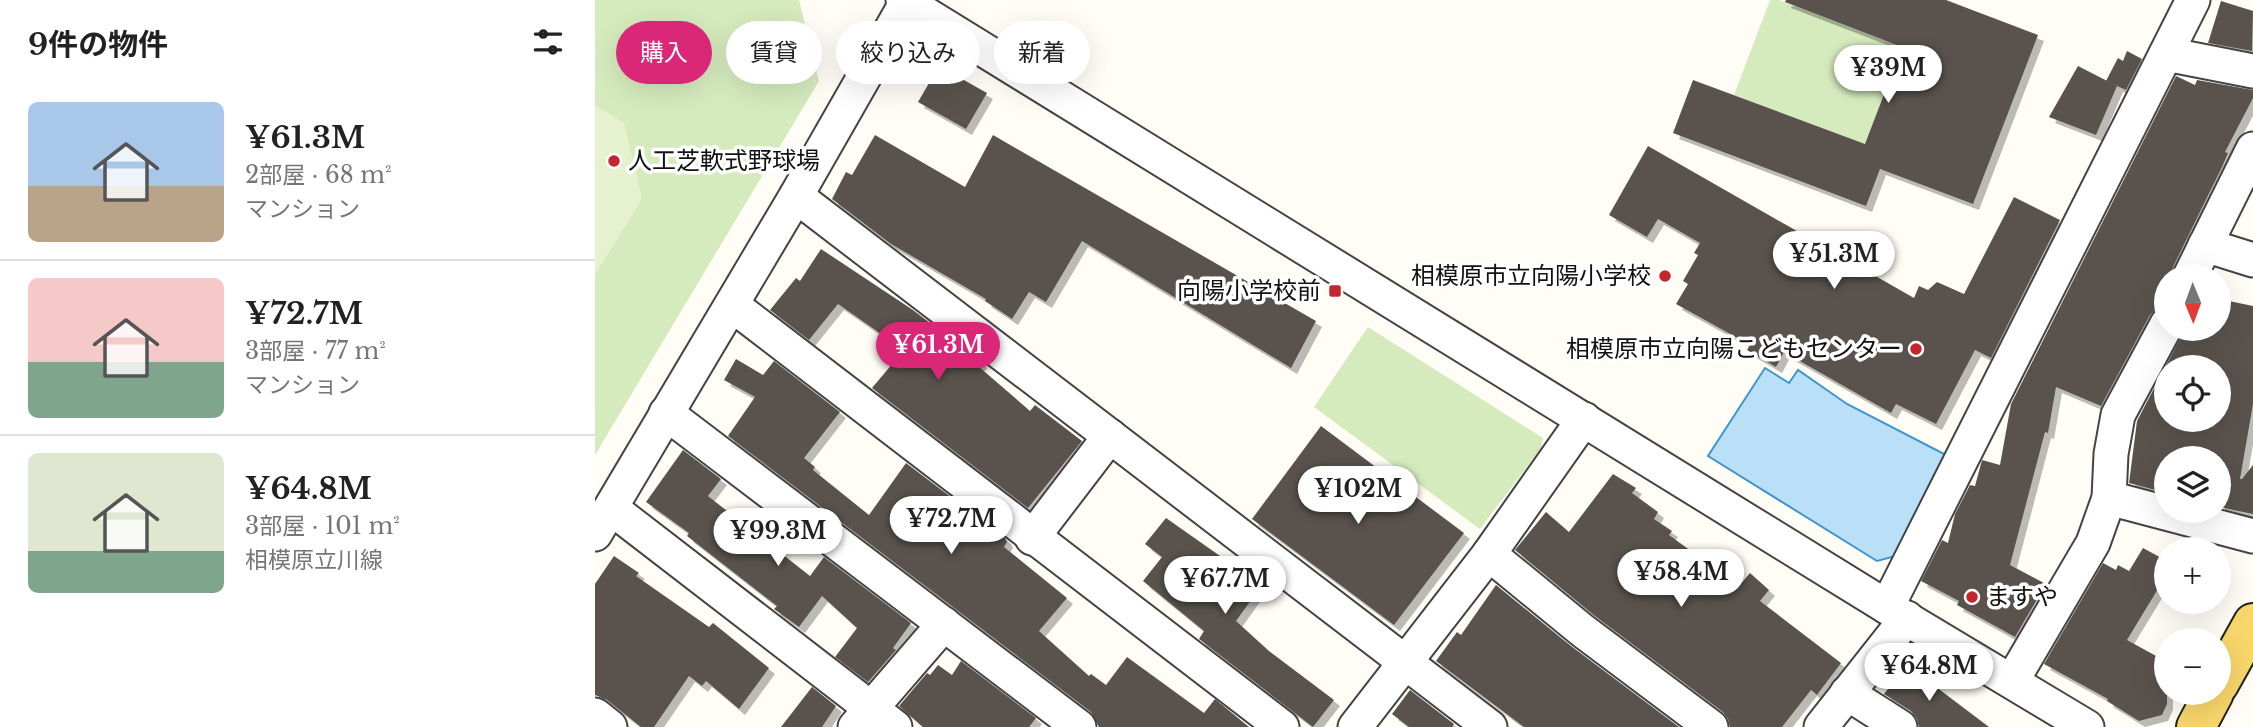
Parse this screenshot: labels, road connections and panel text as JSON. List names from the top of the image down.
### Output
{
  "places": {
    "other": [
      "人工芝軟式野球場",
      "相模原市立向陽小学校",
      "相模原市立向陽こどもセンター",
      "ますや"
    ],
    "transit": ["向陽小学校前"]
  },
  "north": "bottom",
  "page": {
    "heading": "9件の物件",
    "chip": [
      "購入",
      "賃貸",
      "絞り込み",
      "新着"
    ],
    "price": [
      "¥39M",
      "¥51.3M",
      "¥61.3M",
      "¥102M",
      "¥72.7M",
      "¥99.3M",
      "¥58.4M",
      "¥67.7M",
      "¥64.8M"
    ],
    "list": [
      {
        "name": "¥61.3M",
        "note": "2部屋 · 68 m² · マンション"
      },
      {
        "name": "¥72.7M",
        "note": "3部屋 · 77 m² · マンション"
      },
      {
        "name": "¥64.8M",
        "note": "3部屋 · 101 m² · 相模原立川線"
      }
    ],
    "map_buttons": ["+", "−"]
  }
}
